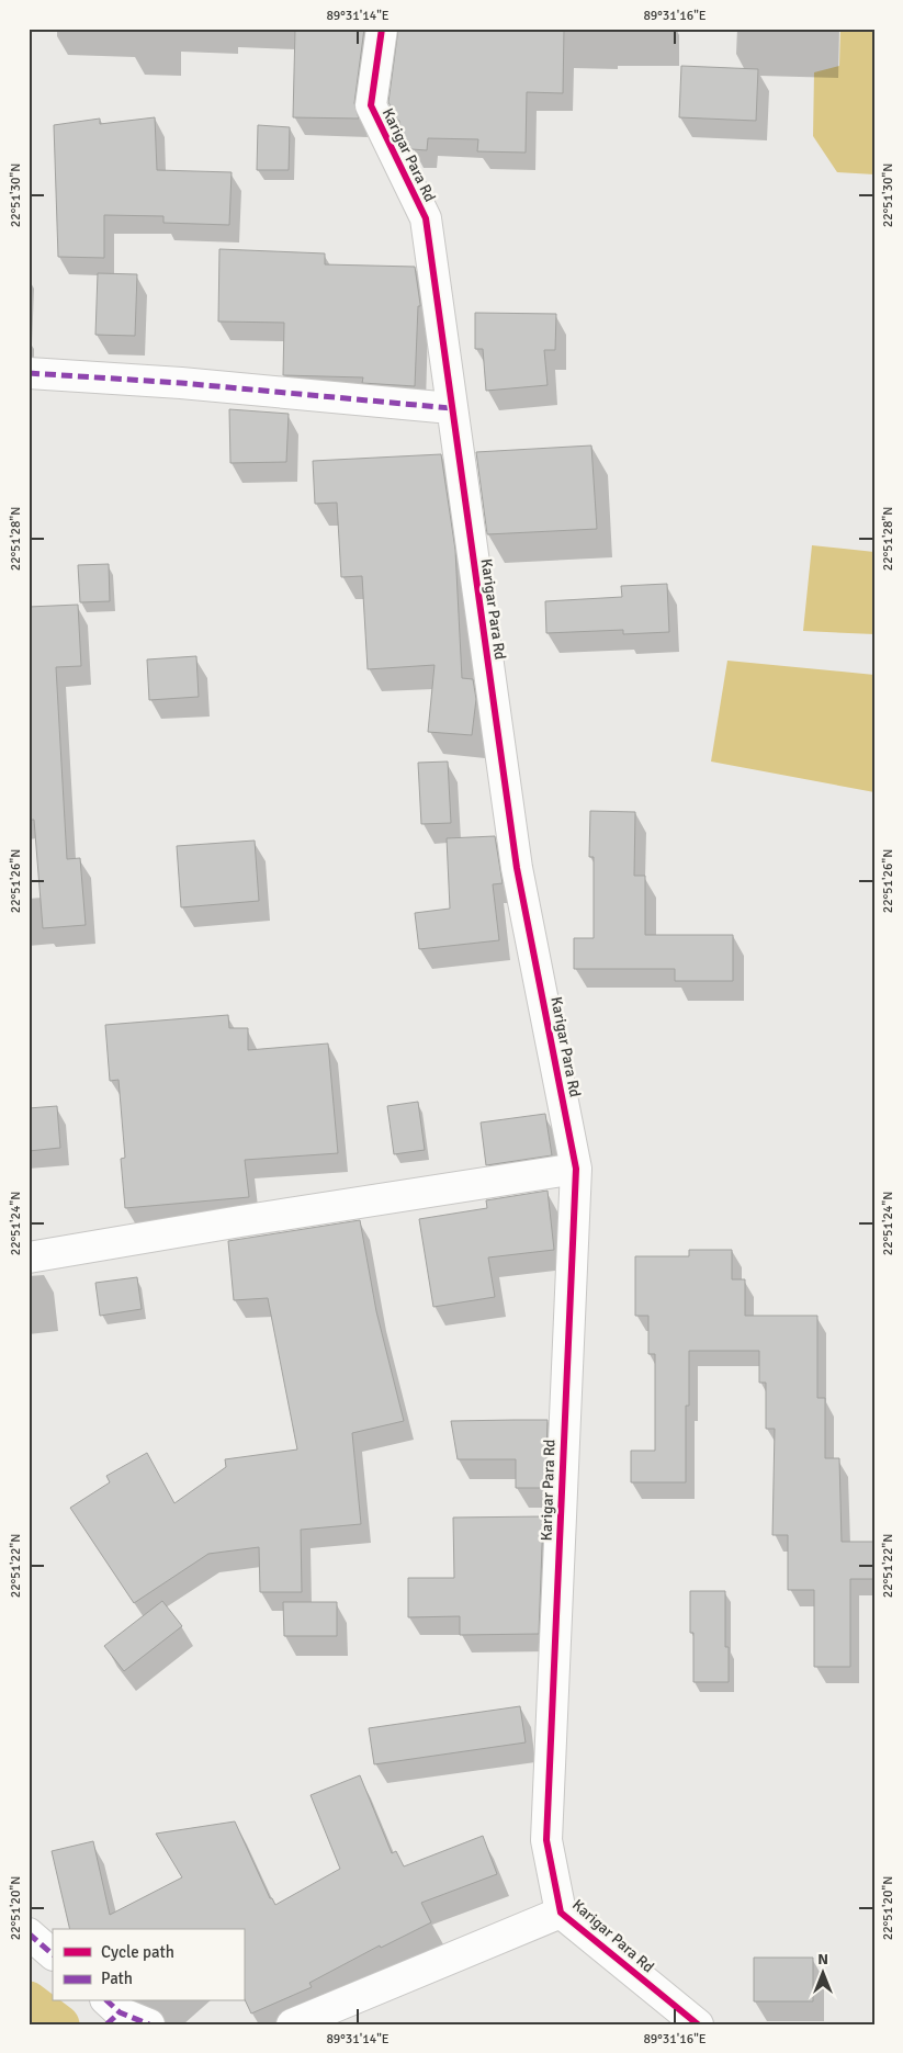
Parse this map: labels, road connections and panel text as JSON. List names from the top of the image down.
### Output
{
  "streets": {
    "street": ["Karigar Para Rd"]
  },
  "legend": ["Cycle path", "Path"],
  "north": "top",
  "coordinates": [
    "89°31'14\"E",
    "89°31'16\"E",
    "22°51'30\"N",
    "22°51'28\"N",
    "22°51'26\"N",
    "22°51'24\"N",
    "22°51'22\"N",
    "22°51'20\"N"
  ]
}
